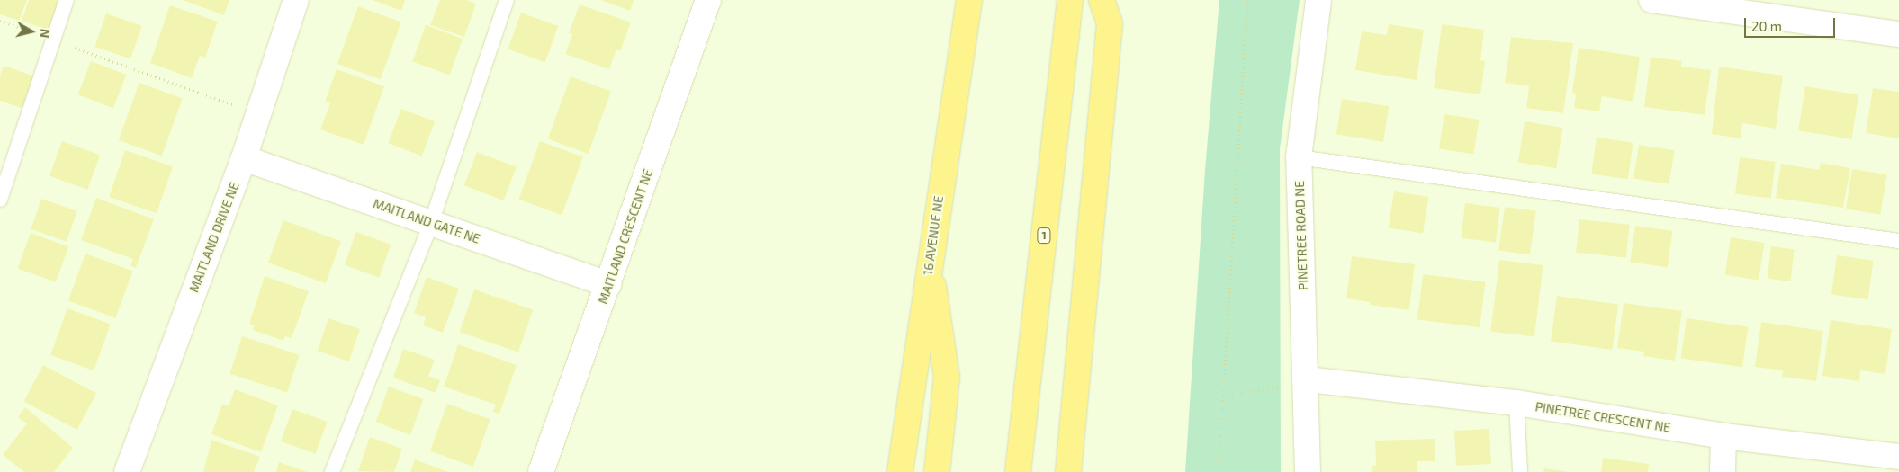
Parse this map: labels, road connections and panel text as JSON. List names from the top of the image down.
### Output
{
  "streets": {
    "highway": ["16 AVENUE NE", "1"],
    "street": [
      "MAITLAND GATE NE",
      "PINETREE ROAD NE",
      "MAITLAND CRESCENT NE",
      "MAITLAND DRIVE NE",
      "PINETREE CRESCENT NE"
    ]
  },
  "crossings": [
    ["MAITLAND GATE NE", "MAITLAND CRESCENT NE"],
    ["MAITLAND GATE NE", "MAITLAND DRIVE NE"],
    ["PINETREE ROAD NE", "PINETREE CRESCENT NE"]
  ],
  "scale_bar": "20 m",
  "north": "right"
}
